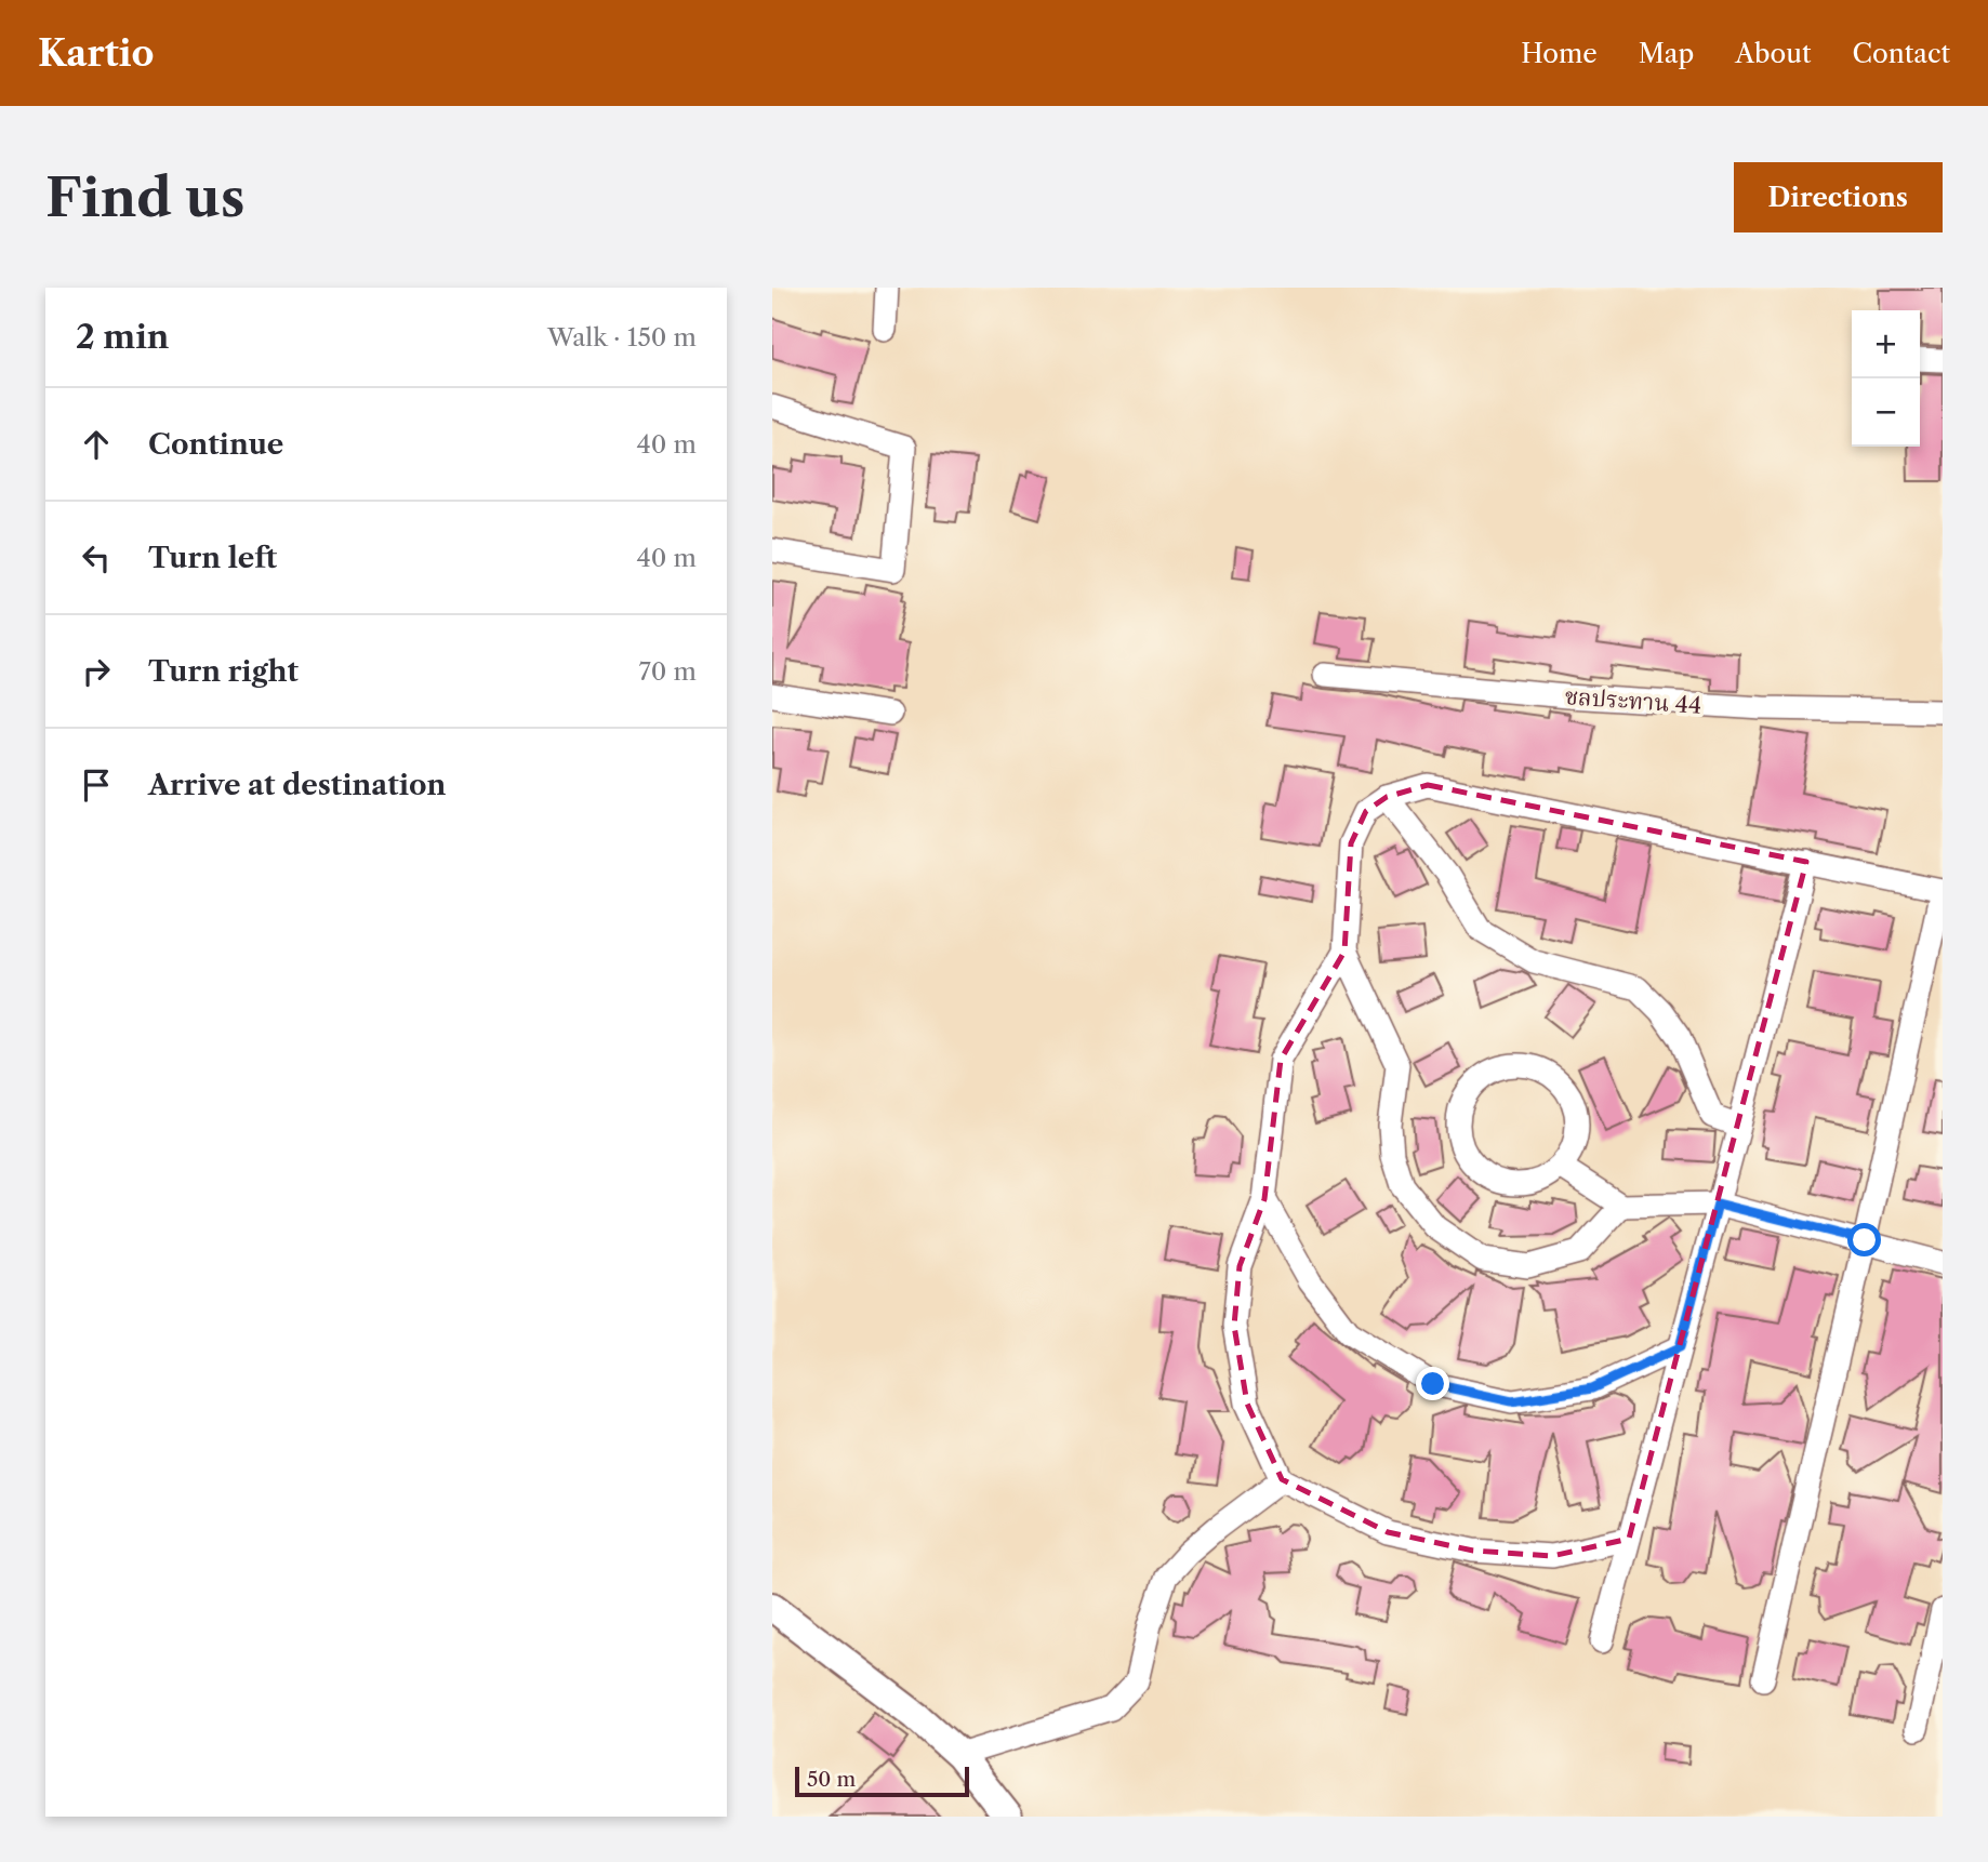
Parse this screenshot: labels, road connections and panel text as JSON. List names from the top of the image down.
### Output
{
  "streets": {
    "street": ["ชลประทาน 44"]
  },
  "scale_bar": "50 m",
  "page": {
    "header": "Kartio",
    "nav": [
      "Home",
      "Map",
      "About",
      "Contact"
    ],
    "buttons": "Directions",
    "title": "Find us",
    "heading": ["2 min", "Walk · 150 m"],
    "map_buttons": ["+", "−"],
    "list": [
      ["Continue", "40 m"],
      ["Turn left", "40 m"],
      ["Turn right", "70 m"],
      "Arrive at destination"
    ],
    "scale": "50 m"
  }
}
